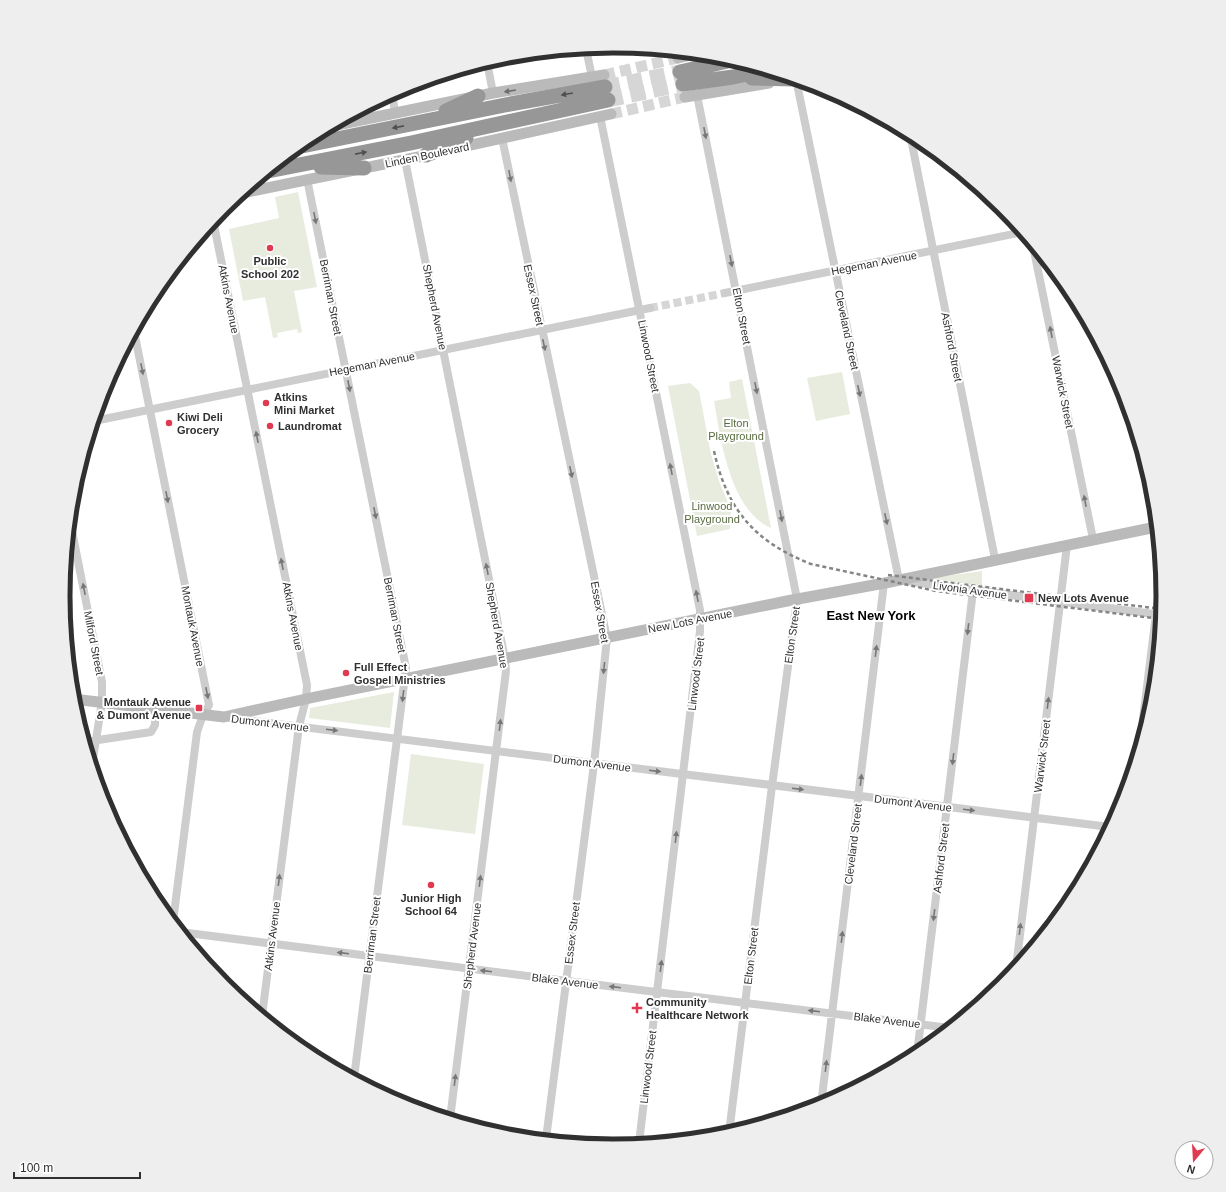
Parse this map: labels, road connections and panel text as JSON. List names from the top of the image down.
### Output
{
  "streets": {
    "highway": ["Linden Boulevard"],
    "street": [
      "Hegeman Avenue",
      "Essex Street",
      "Berriman Street",
      "Atkins Avenue",
      "Shepherd Avenue",
      "Elton Street",
      "Cleveland Street",
      "Ashford Street",
      "Linwood Street",
      "Warwick Street",
      "Livonia Avenue",
      "New Lots Avenue",
      "Montauk Avenue",
      "Milford Street",
      "Dumont Avenue",
      "Blake Avenue"
    ]
  },
  "crossings": [
    ["Linden Boulevard", "Essex Street"],
    ["Linden Boulevard", "Berriman Street"],
    ["Linden Boulevard", "Shepherd Avenue"],
    ["Linden Boulevard", "Linwood Street"],
    ["Hegeman Avenue", "Essex Street"],
    ["Hegeman Avenue", "Berriman Street"],
    ["Hegeman Avenue", "Atkins Avenue"],
    ["Hegeman Avenue", "Shepherd Avenue"],
    ["Hegeman Avenue", "Elton Street"],
    ["Hegeman Avenue", "Cleveland Street"],
    ["Hegeman Avenue", "Ashford Street"],
    ["Hegeman Avenue", "Linwood Street"],
    ["Hegeman Avenue", "Montauk Avenue"],
    ["Essex Street", "New Lots Avenue"],
    ["Essex Street", "Dumont Avenue"],
    ["Essex Street", "Blake Avenue"],
    ["Berriman Street", "New Lots Avenue"],
    ["Berriman Street", "Dumont Avenue"],
    ["Berriman Street", "Blake Avenue"],
    ["Atkins Avenue", "New Lots Avenue"],
    ["Atkins Avenue", "Dumont Avenue"],
    ["Atkins Avenue", "Blake Avenue"],
    ["Shepherd Avenue", "New Lots Avenue"],
    ["Shepherd Avenue", "Dumont Avenue"],
    ["Shepherd Avenue", "Blake Avenue"],
    ["Elton Street", "New Lots Avenue"],
    ["Elton Street", "Dumont Avenue"],
    ["Elton Street", "Blake Avenue"],
    ["Cleveland Street", "Livonia Avenue"],
    ["Cleveland Street", "New Lots Avenue"],
    ["Cleveland Street", "Dumont Avenue"],
    ["Cleveland Street", "Blake Avenue"],
    ["Ashford Street", "Livonia Avenue"],
    ["Ashford Street", "New Lots Avenue"],
    ["Ashford Street", "Dumont Avenue"],
    ["Ashford Street", "Blake Avenue"],
    ["Linwood Street", "New Lots Avenue"],
    ["Linwood Street", "Dumont Avenue"],
    ["Linwood Street", "Blake Avenue"],
    ["Warwick Street", "Livonia Avenue"],
    ["Warwick Street", "New Lots Avenue"],
    ["Warwick Street", "Dumont Avenue"],
    ["Livonia Avenue", "New Lots Avenue"],
    ["New Lots Avenue", "Dumont Avenue"],
    ["Montauk Avenue", "Dumont Avenue"],
    ["Milford Street", "Dumont Avenue"]
  ],
  "one_way": [
    "Essex Street",
    "Berriman Street",
    "Atkins Avenue",
    "Shepherd Avenue",
    "Elton Street",
    "Ashford Street",
    "Linwood Street",
    "Warwick Street",
    "Montauk Avenue",
    "Milford Street",
    "Dumont Avenue",
    "Blake Avenue"
  ],
  "districts": ["East New York"],
  "parks": ["Elton Playground", "Linwood Playground"],
  "places": {
    "other": [
      "Public School 202",
      "Atkins Mini Market",
      "Kiwi Deli Grocery",
      "Laundromat",
      "Full Effect Gospel Ministries",
      "Junior High School 64"
    ],
    "transit": ["New Lots Avenue", "Montauk Avenue & Dumont Avenue"],
    "health": ["Community Healthcare Network"]
  },
  "scale_bar": "100 m",
  "north": "bottom"
}
